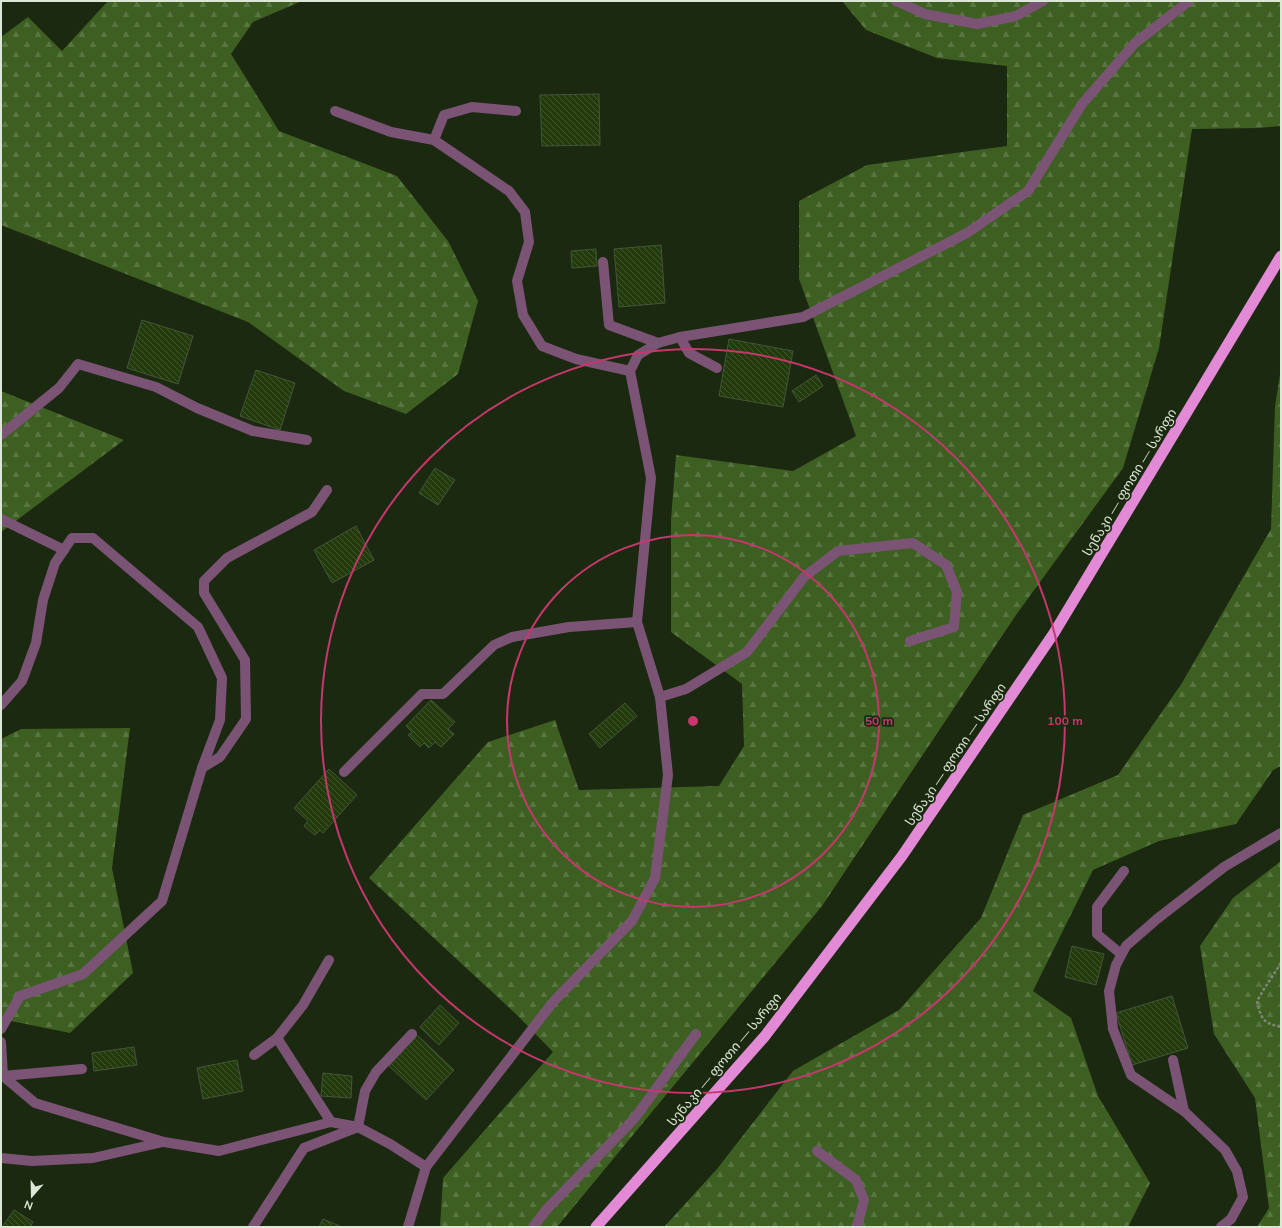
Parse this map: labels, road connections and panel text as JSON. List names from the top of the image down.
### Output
{
  "streets": {
    "highway": ["სენაკი — ფოთი — სარფი"]
  },
  "north": "bottom",
  "rings": ["50 m", "100 m"]
}
